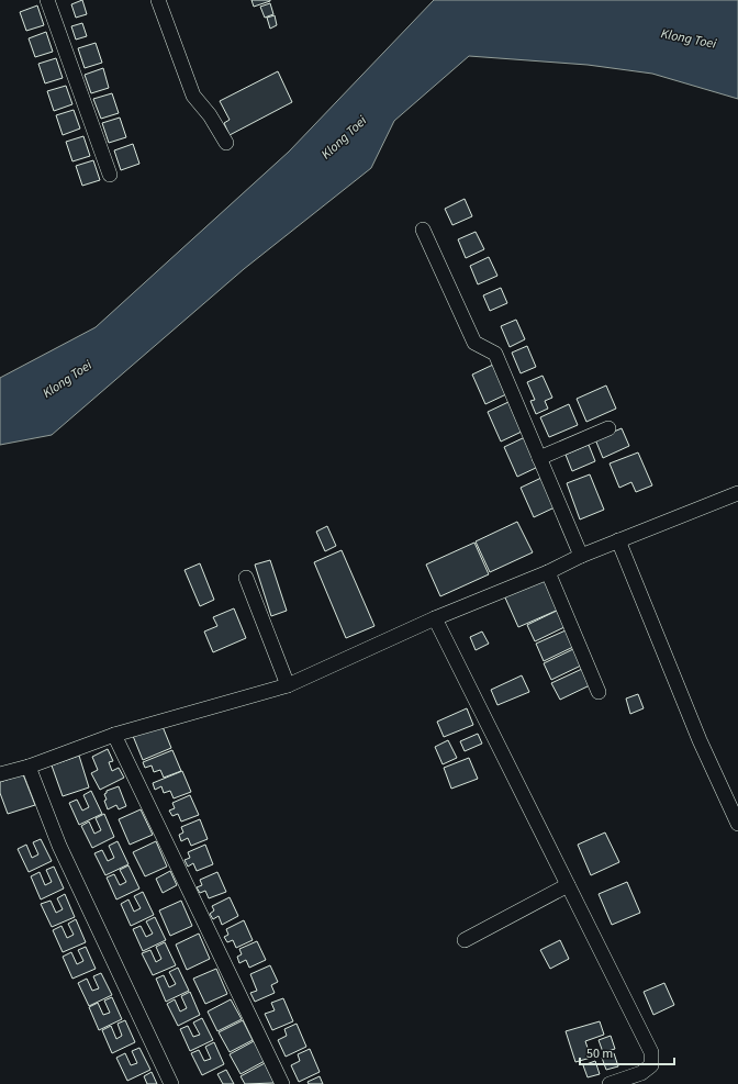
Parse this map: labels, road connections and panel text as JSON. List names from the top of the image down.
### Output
{
  "water": ["Klong Toei"],
  "scale_bar": "50 m"
}
